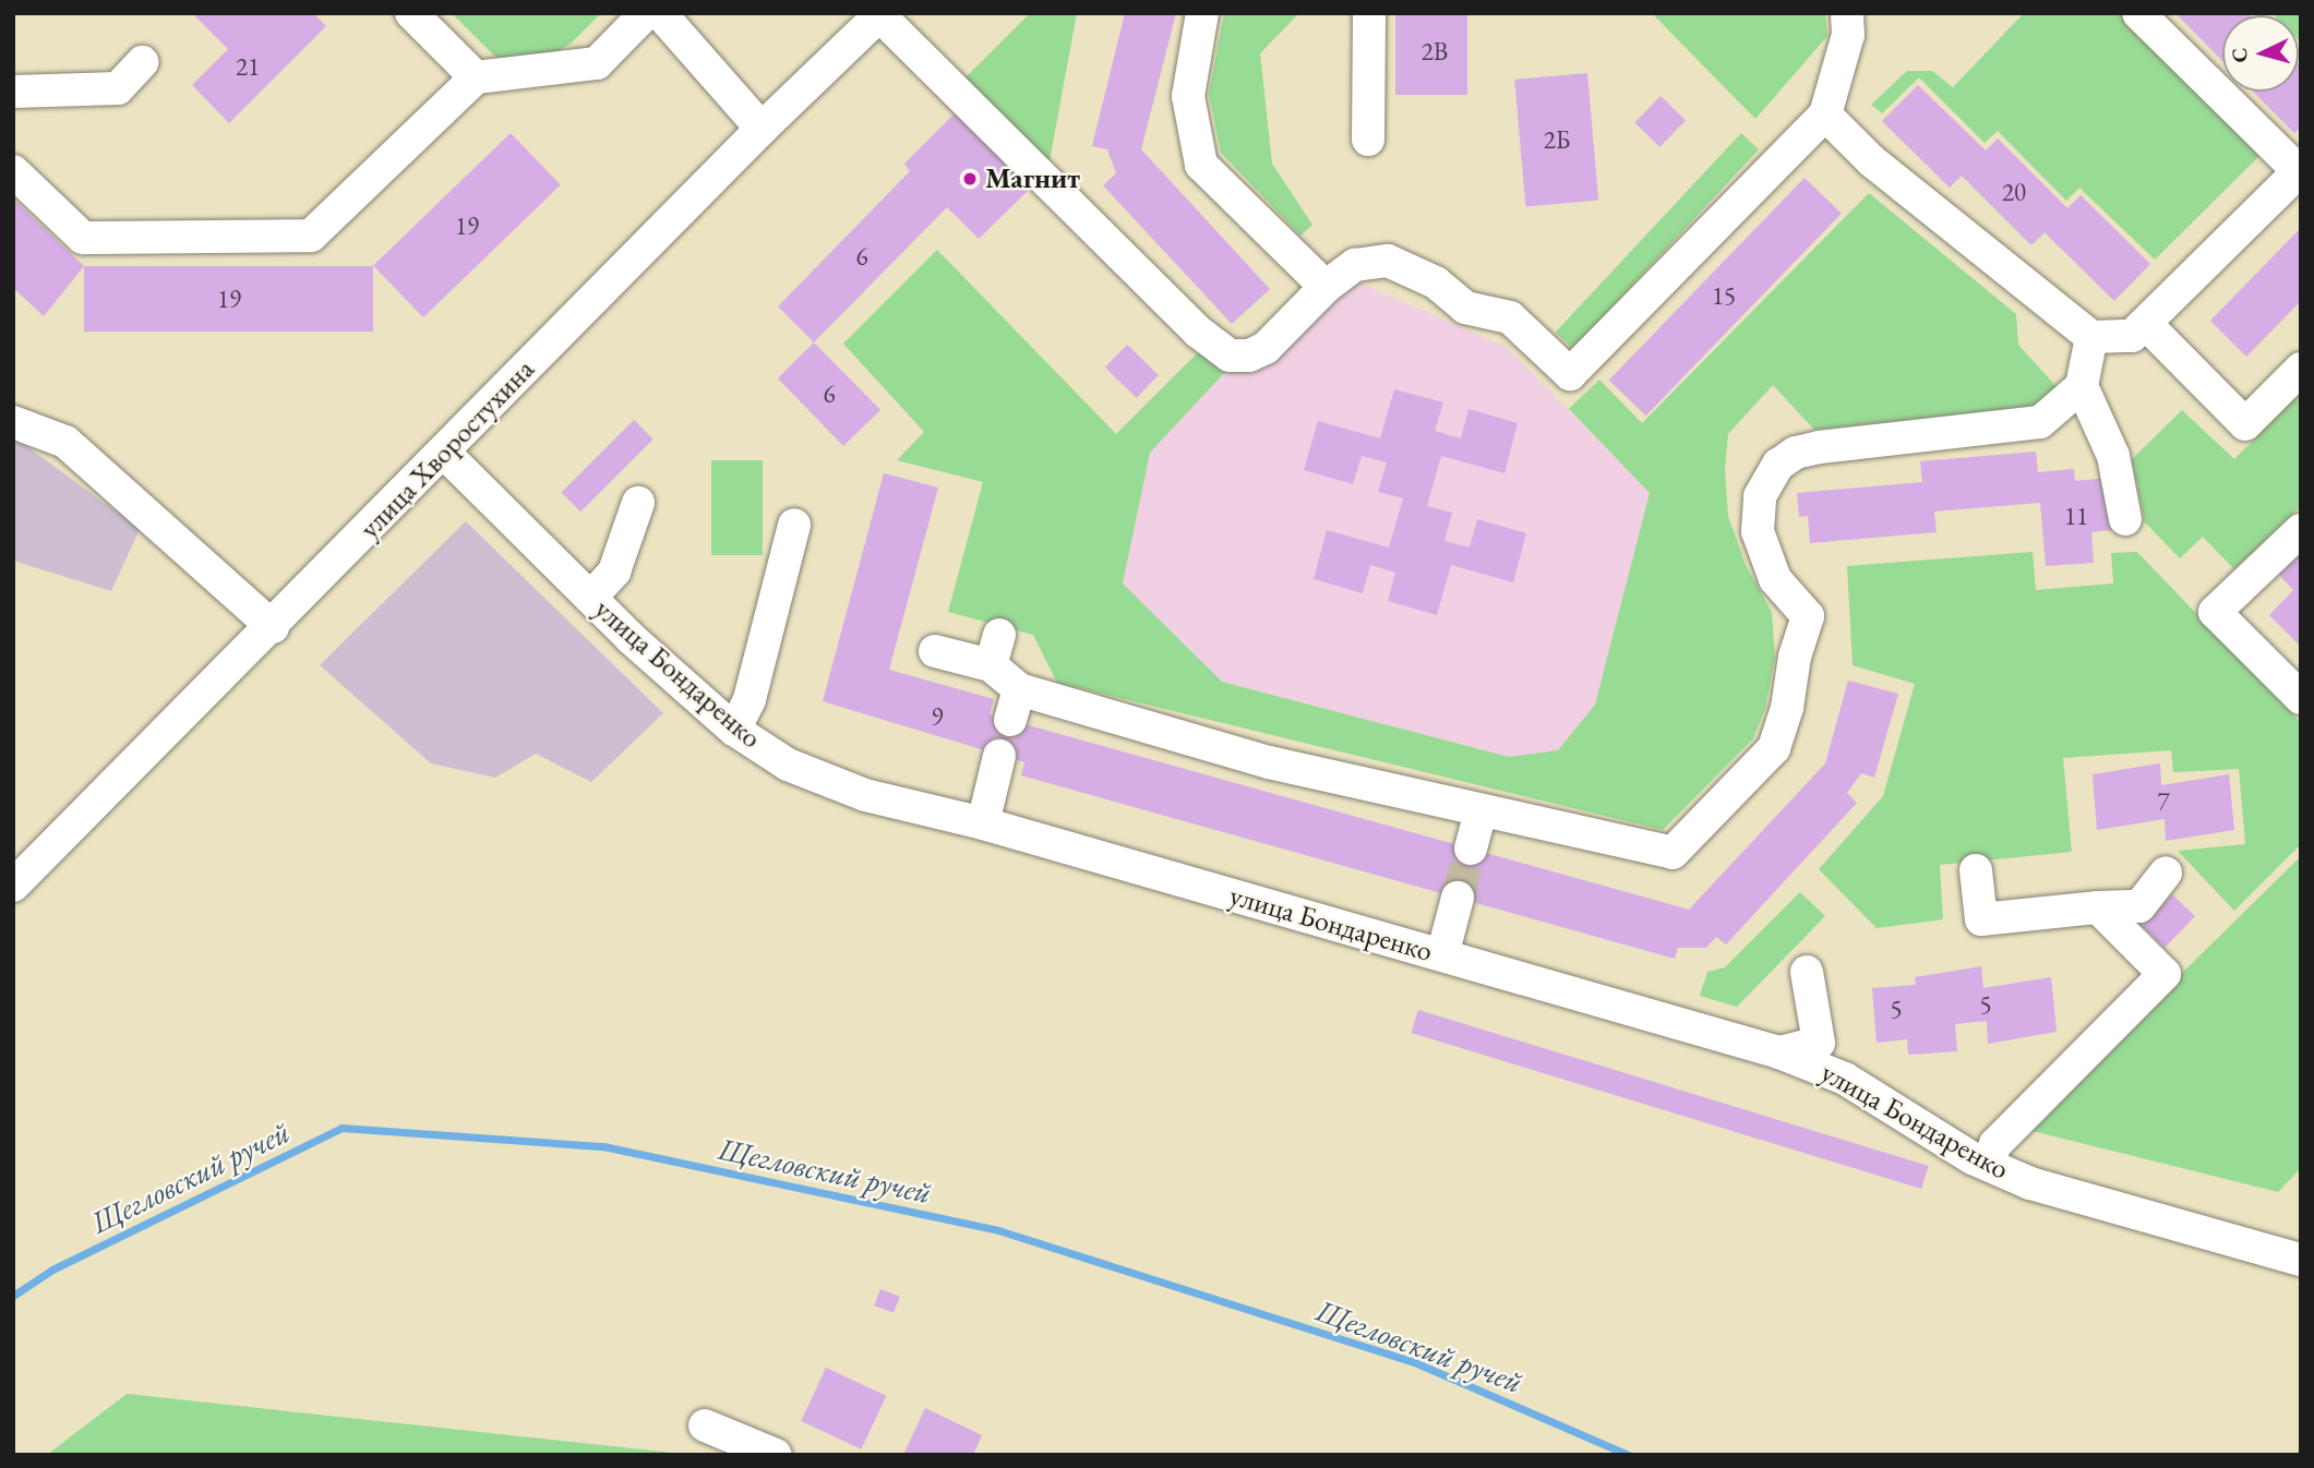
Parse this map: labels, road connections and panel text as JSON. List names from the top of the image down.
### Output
{
  "streets": {
    "street": ["улица Хворостухина", "улица Бондаренко"]
  },
  "crossings": [
    ["улица Хворостухина", "улица Бондаренко"]
  ],
  "water": ["Щегловский ручей"],
  "places": ["Магнит"],
  "house_numbers": [
    "2В",
    "21",
    "2Б",
    "20",
    "19",
    "6",
    "15",
    "19",
    "6",
    "11",
    "9",
    "7",
    "5",
    "5"
  ],
  "north": "left"
}
